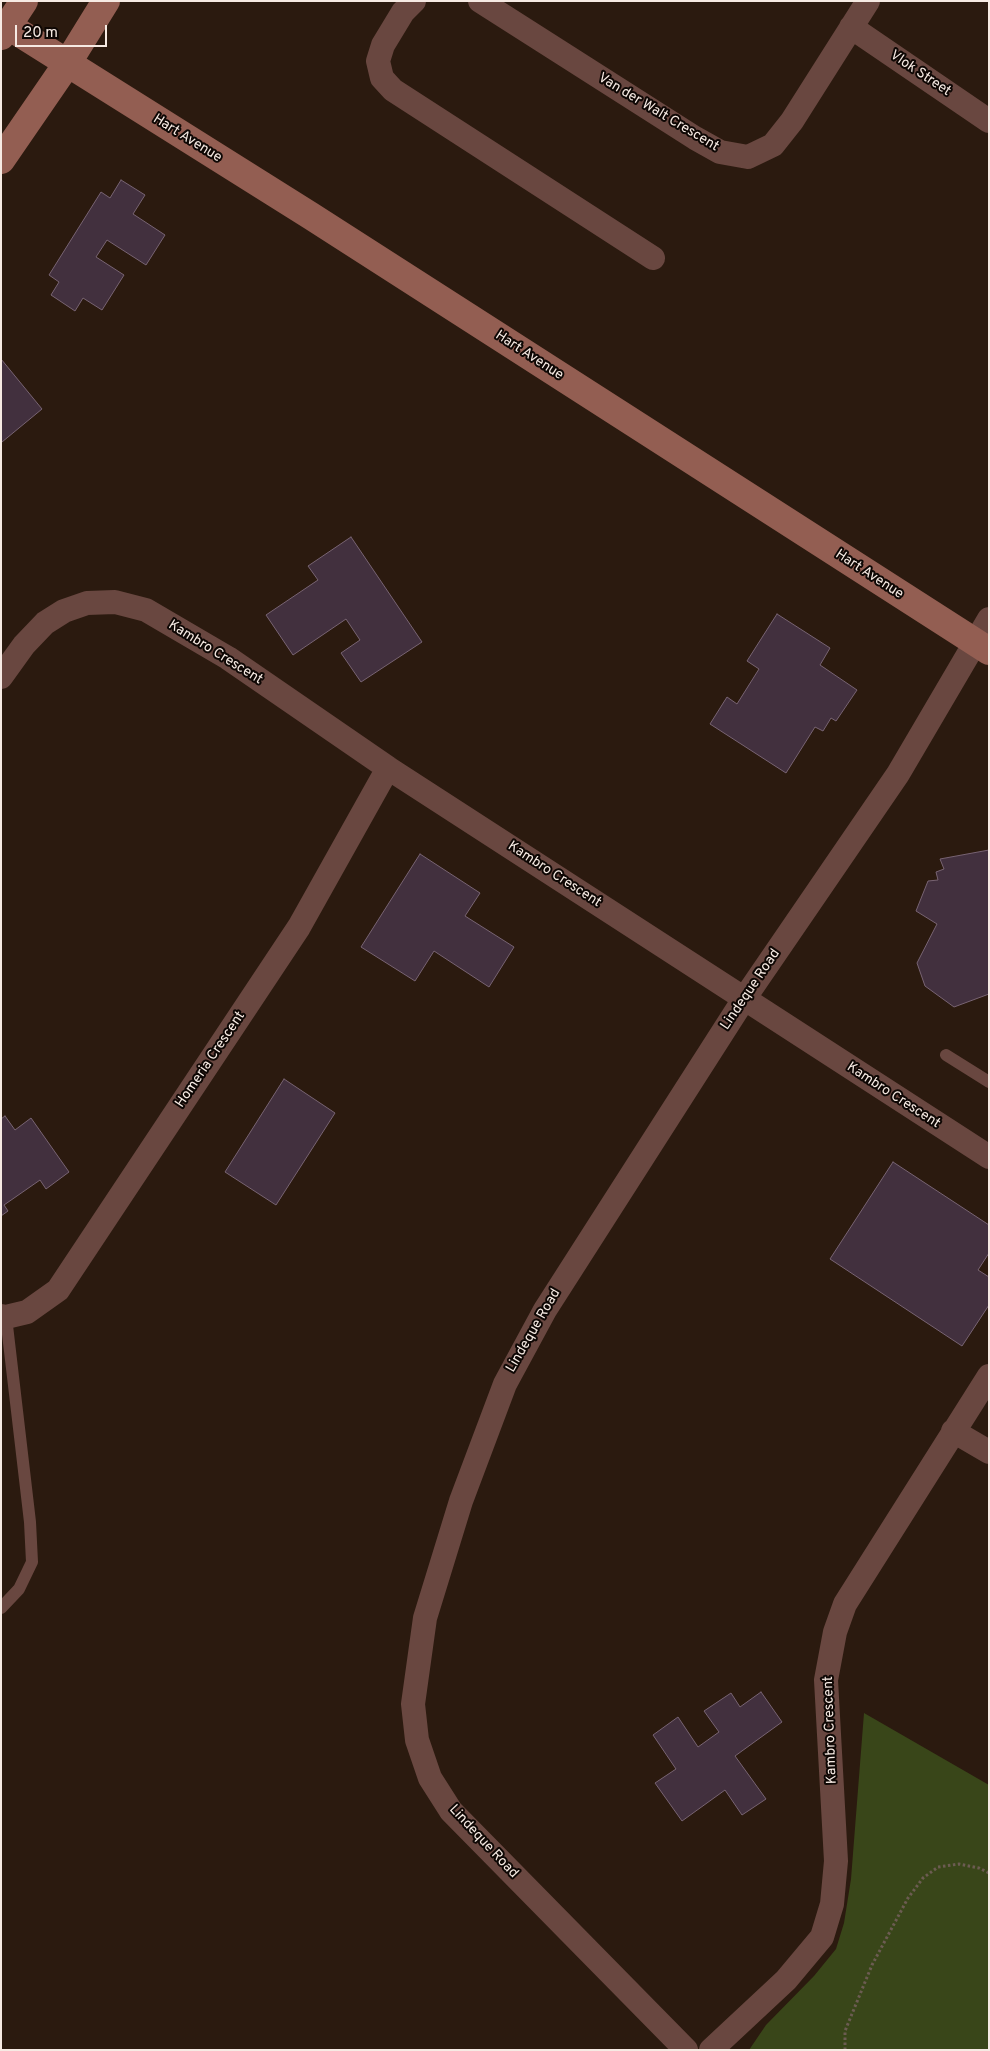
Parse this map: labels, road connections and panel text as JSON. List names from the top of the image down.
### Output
{
  "streets": {
    "street": [
      "Vlok Street",
      "Van der Walt Crescent",
      "Hart Avenue",
      "Kambro Crescent",
      "Lindeque Road",
      "Homeria Crescent"
    ]
  },
  "crossings": [
    ["Vlok Street", "Van der Walt Crescent"],
    ["Hart Avenue", "Lindeque Road"],
    ["Kambro Crescent", "Lindeque Road"],
    ["Kambro Crescent", "Homeria Crescent"]
  ],
  "scale_bar": "20 m"
}
